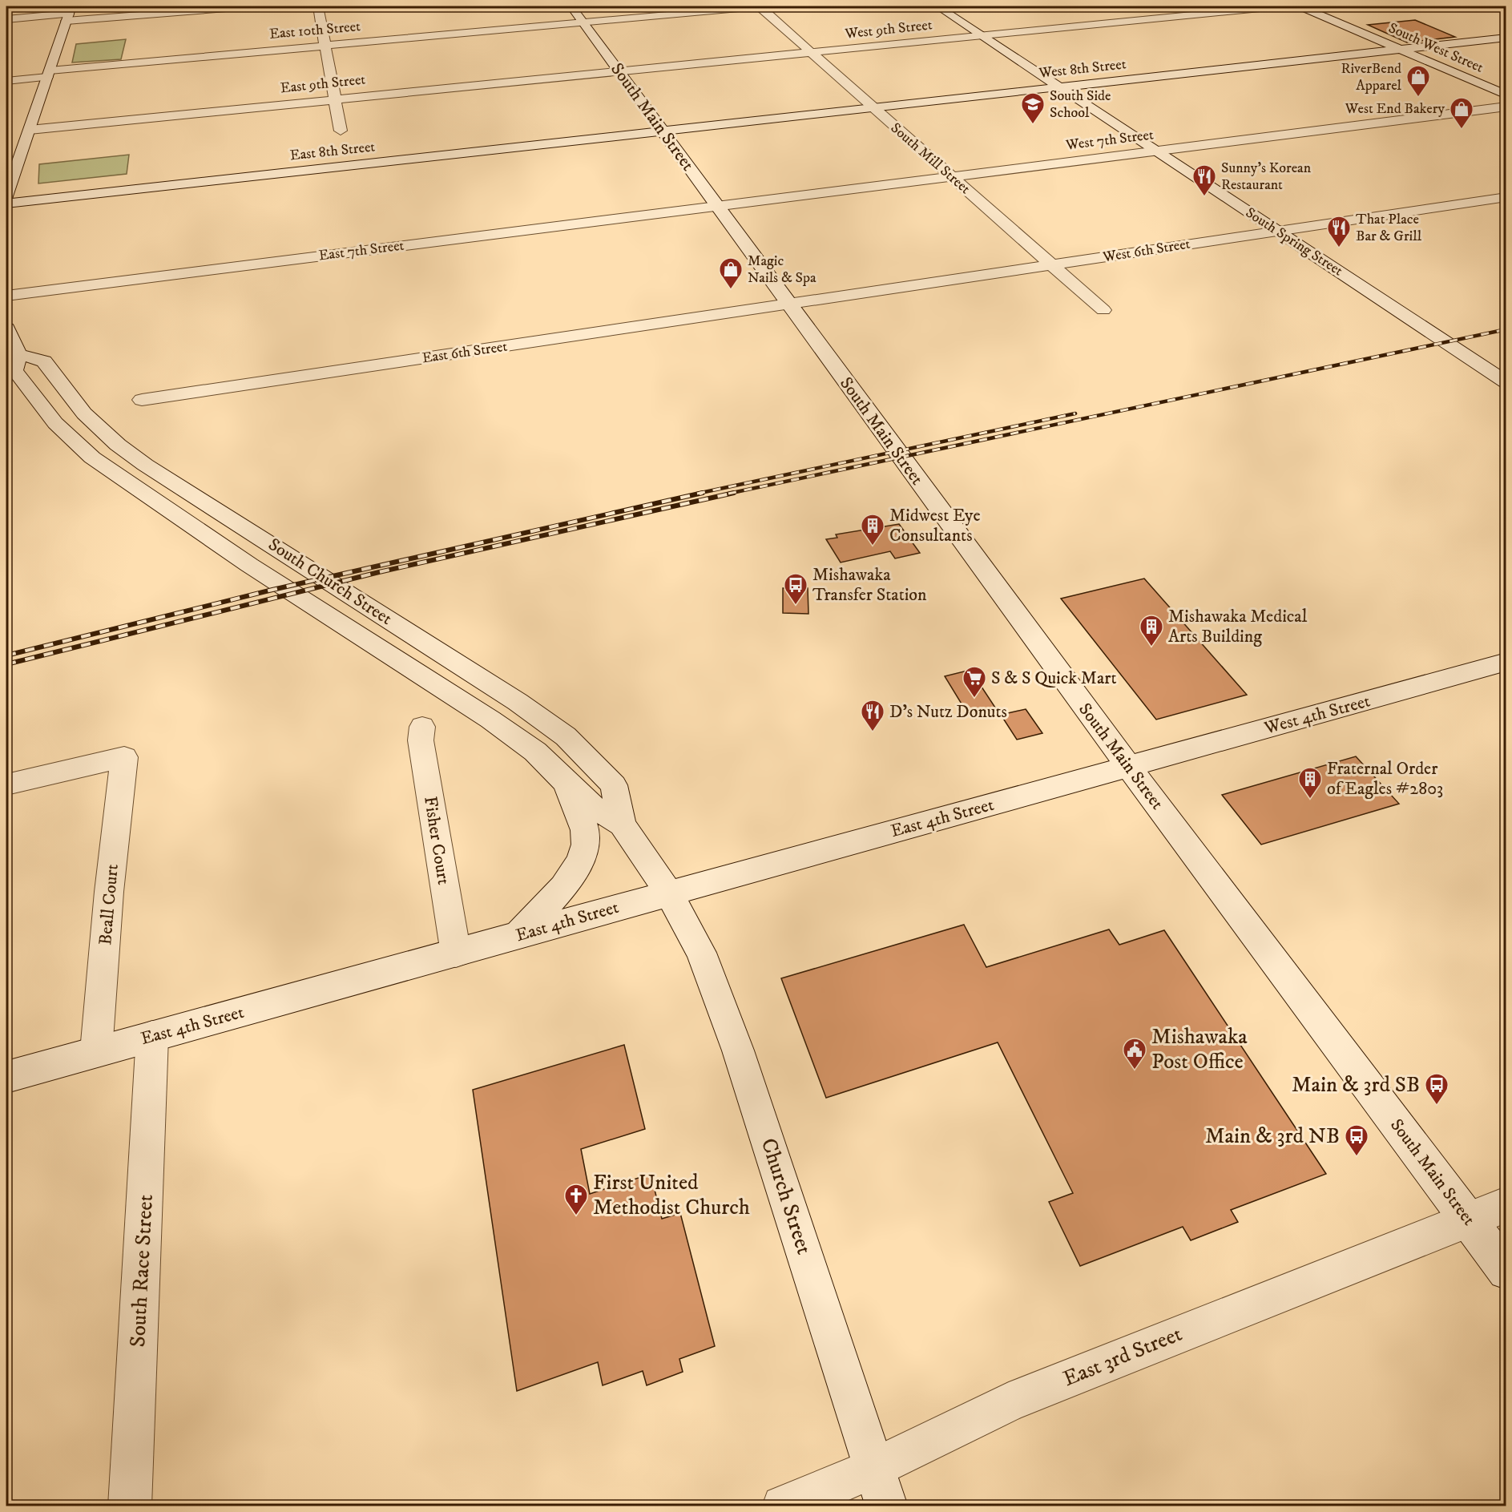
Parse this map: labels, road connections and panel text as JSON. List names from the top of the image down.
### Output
{
  "streets": {
    "street": [
      "West 9th Street",
      "East 10th Street",
      "South West Street",
      "West 8th Street",
      "East 9th Street",
      "South Main Street",
      "West 7th Street",
      "East 8th Street",
      "South Mill Street",
      "South Spring Street",
      "East 7th Street",
      "West 6th Street",
      "East 6th Street",
      "South Church Street",
      "West 4th Street",
      "East 4th Street",
      "Fisher Court",
      "Beall Court",
      "Church Street",
      "South Race Street",
      "East 3rd Street"
    ]
  },
  "crossings": [
    ["West 9th Street", "East 9th Street"],
    ["West 9th Street", "South Main Street"],
    ["West 9th Street", "South Mill Street"],
    ["West 9th Street", "South Spring Street"],
    ["East 10th Street", "South Main Street"],
    ["East 10th Street", "South Mill Street"],
    ["South West Street", "West 8th Street"],
    ["West 8th Street", "South Main Street"],
    ["West 8th Street", "East 8th Street"],
    ["West 8th Street", "South Mill Street"],
    ["West 8th Street", "South Spring Street"],
    ["East 9th Street", "South Main Street"],
    ["South Main Street", "West 7th Street"],
    ["South Main Street", "East 8th Street"],
    ["South Main Street", "East 7th Street"],
    ["South Main Street", "West 6th Street"],
    ["South Main Street", "East 6th Street"],
    ["South Main Street", "West 4th Street"],
    ["South Main Street", "East 4th Street"],
    ["South Main Street", "East 3rd Street"],
    ["West 7th Street", "South Mill Street"],
    ["West 7th Street", "South Spring Street"],
    ["West 7th Street", "East 7th Street"],
    ["South Mill Street", "West 6th Street"],
    ["South Spring Street", "West 6th Street"],
    ["West 6th Street", "East 6th Street"],
    ["South Church Street", "East 4th Street"],
    ["South Church Street", "Church Street"],
    ["West 4th Street", "East 4th Street"],
    ["East 4th Street", "Fisher Court"],
    ["East 4th Street", "Beall Court"],
    ["East 4th Street", "Church Street"],
    ["East 4th Street", "South Race Street"],
    ["Church Street", "East 3rd Street"]
  ],
  "places": {
    "shop": ["RiverBend Apparel", "West End Bakery", "Magic Nails & Spa"],
    "school or university": ["South Side School"],
    "restaurant": ["Sunny's Korean Restaurant", "That Place Bar & Grill", "D's Nutz Donuts"],
    "building": ["Midwest Eye Consultants", "Mishawaka Medical Arts Building", "Fraternal Order of Eagles #2803"],
    "bus stop": ["Mishawaka Transfer Station", "Main & 3rd SB", "Main & 3rd NB"],
    "supermarket": ["S & S Quick Mart"],
    "public building": ["Mishawaka Post Office"],
    "church": ["First United Methodist Church"]
  }
}
